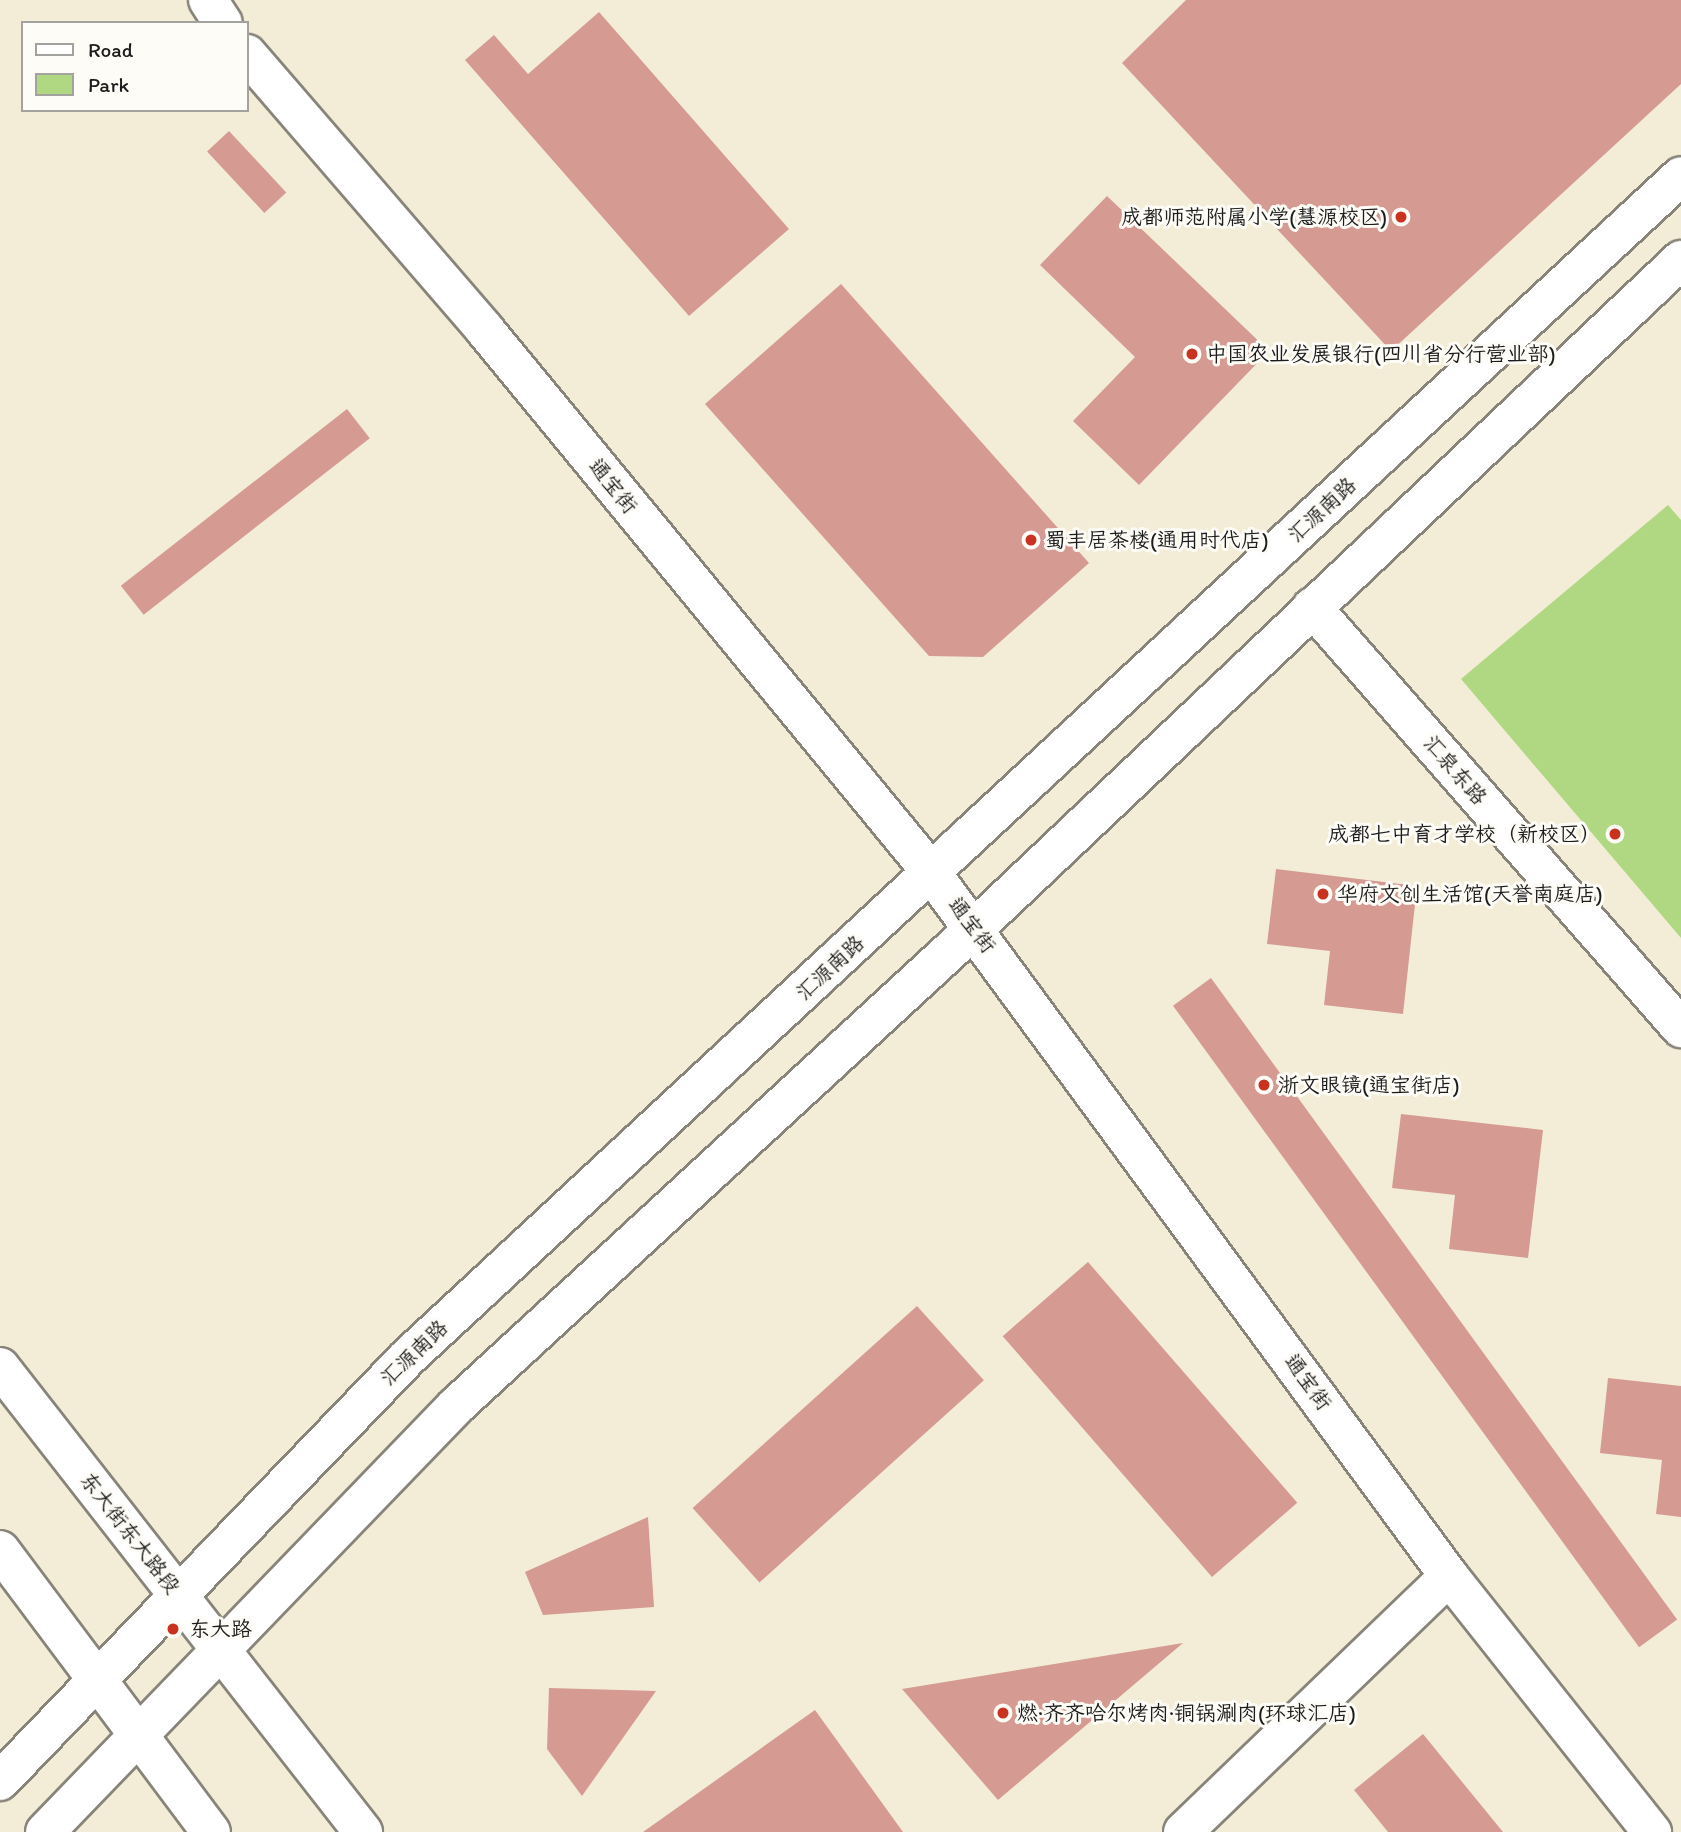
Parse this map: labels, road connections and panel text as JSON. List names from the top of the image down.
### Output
{
  "streets": {
    "street": [
      "通宝街",
      "汇源南路",
      "汇泉东路",
      "东大街东大路段"
    ]
  },
  "crossings": [
    ["通宝街", "汇源南路"],
    ["汇源南路", "东大街东大路段"]
  ],
  "places": [
    "成都师范附属小学(慧源校区)",
    "中国农业发展银行(四川省分行营业部)",
    "蜀丰居茶楼(通用时代店)",
    "成都七中育才学校（新校区）",
    "华府文创生活馆(天誉南庭店)",
    "浙文眼镜(通宝街店)",
    "东大路",
    "燃·齐齐哈尔烤肉·铜锅涮肉(环球汇店)"
  ],
  "legend": ["Road", "Park"]
}
